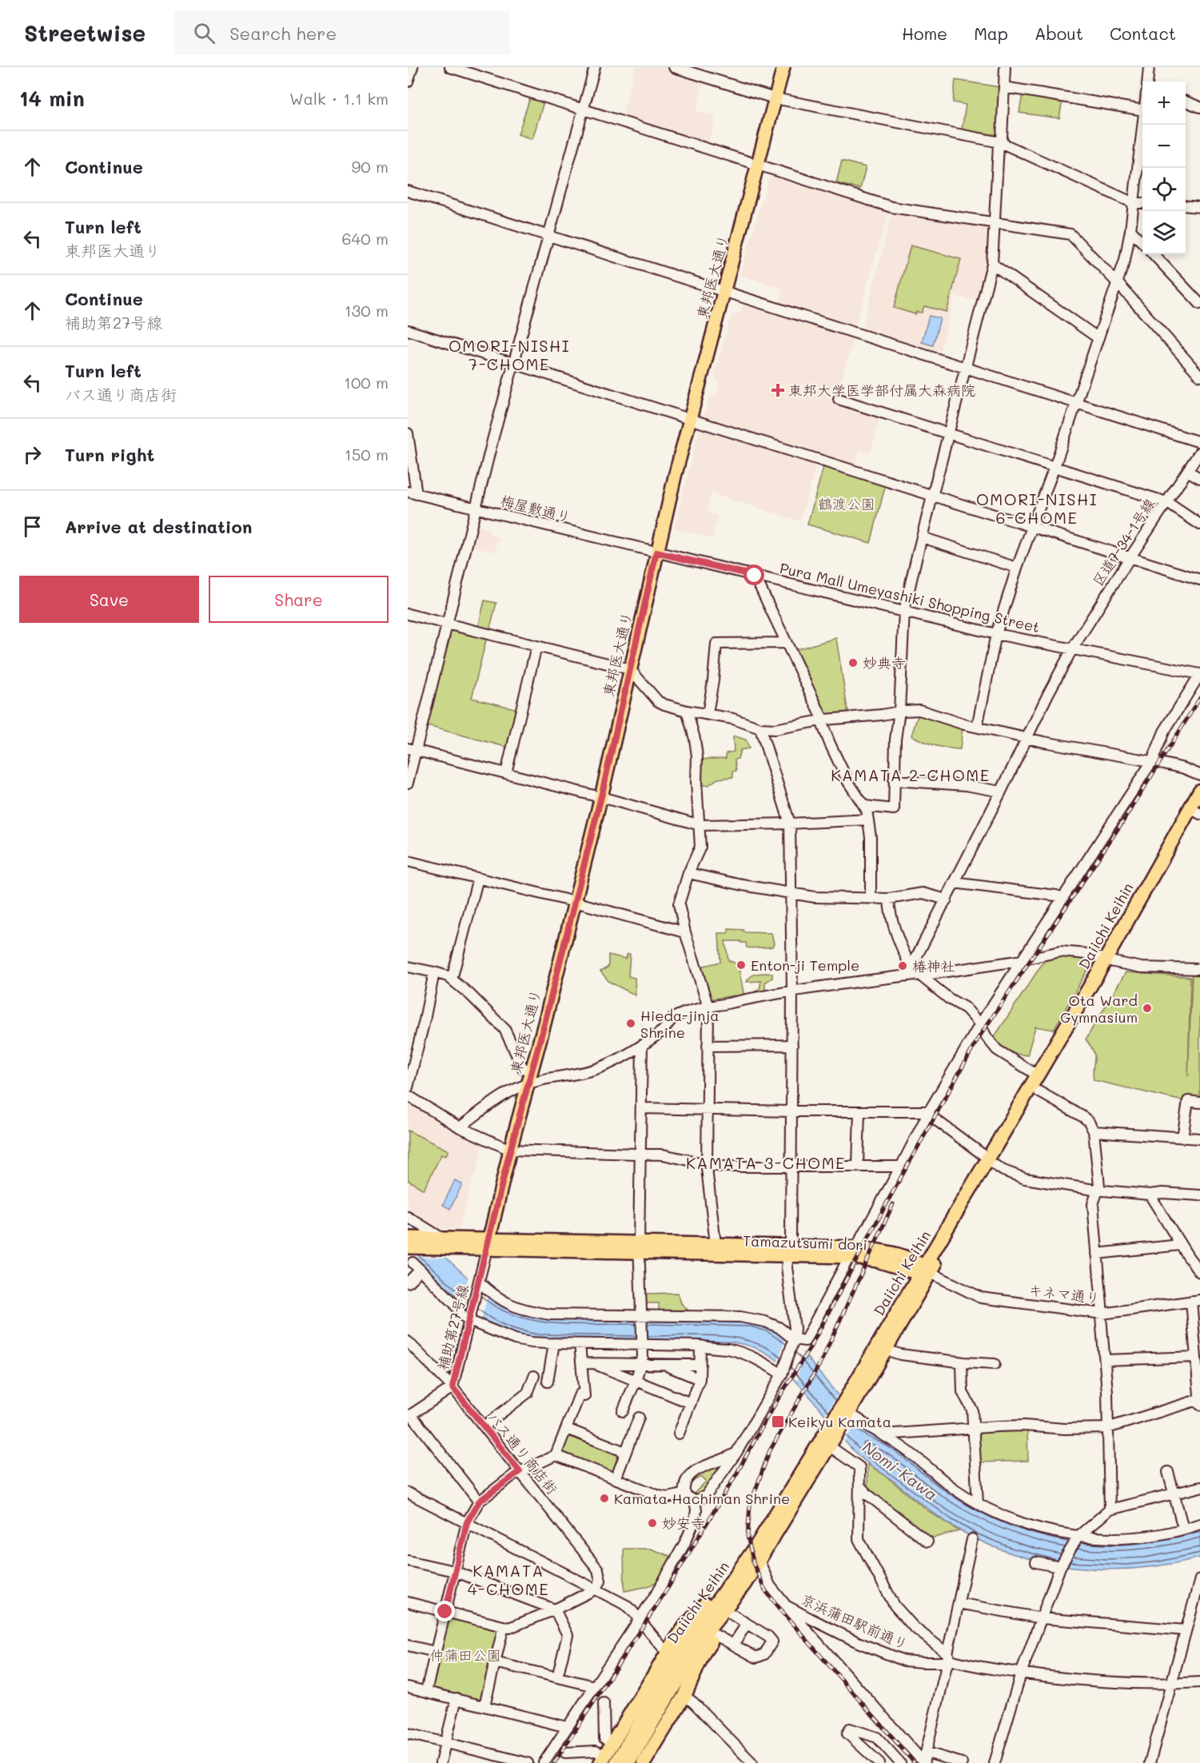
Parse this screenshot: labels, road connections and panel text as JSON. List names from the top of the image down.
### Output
{
  "streets": {
    "highway": ["Daiichi Keihin"],
    "main road": ["東邦医大通り", "Tamazutsumi dori"],
    "street": [
      "梅屋敷通り",
      "区道7-34-1号線",
      "Pura Mall Umeyashiki Shopping Street",
      "キネマ通り",
      "補助第27号線",
      "バス通り商店街",
      "京浜蒲田駅前通り"
    ]
  },
  "crossings": [
    ["東邦医大通り", "梅屋敷通り"],
    ["東邦医大通り", "Pura Mall Umeyashiki Shopping Street"],
    ["東邦医大通り", "Tamazutsumi dori"],
    ["東邦医大通り", "補助第27号線"],
    ["梅屋敷通り", "Pura Mall Umeyashiki Shopping Street"],
    ["区道7-34-1号線", "Pura Mall Umeyashiki Shopping Street"],
    ["Daiichi Keihin", "Tamazutsumi dori"],
    ["Daiichi Keihin", "キネマ通り"],
    ["Daiichi Keihin", "京浜蒲田駅前通り"],
    ["Tamazutsumi dori", "キネマ通り"],
    ["Tamazutsumi dori", "補助第27号線"],
    ["補助第27号線", "バス通り商店街"]
  ],
  "districts": [
    "OMORI-NISHI 7-CHOME",
    "OMORI-NISHI 6-CHOME",
    "KAMATA 2-CHOME",
    "KAMATA 3-CHOME",
    "KAMATA 4-CHOME"
  ],
  "water": ["Nomi-Kawa"],
  "parks": ["鶴渡公園", "仲蒲田公園"],
  "places": {
    "health": ["東邦大学医学部付属大森病院"],
    "other": [
      "妙典寺",
      "Enton-ji Temple",
      "椿神社",
      "Ota Ward Gymnasium",
      "Hieda-jinja Shrine",
      "Kamata Hachiman Shrine",
      "妙安寺"
    ],
    "transit": ["Keikyu Kamata"]
  },
  "page": {
    "header": "Streetwise",
    "search": "Search here",
    "nav": [
      "Home",
      "Map",
      "About",
      "Contact"
    ],
    "heading": ["14 min", "Walk · 1.1 km"],
    "map_buttons": ["+", "−"],
    "list": [
      ["Continue", "90 m"],
      ["Turn left", "東邦医大通り", "640 m"],
      ["Continue", "補助第27号線", "130 m"],
      ["Turn left", "バス通り商店街", "100 m"],
      ["Turn right", "150 m"],
      "Arrive at destination"
    ],
    "buttons": ["Save", "Share"]
  }
}
